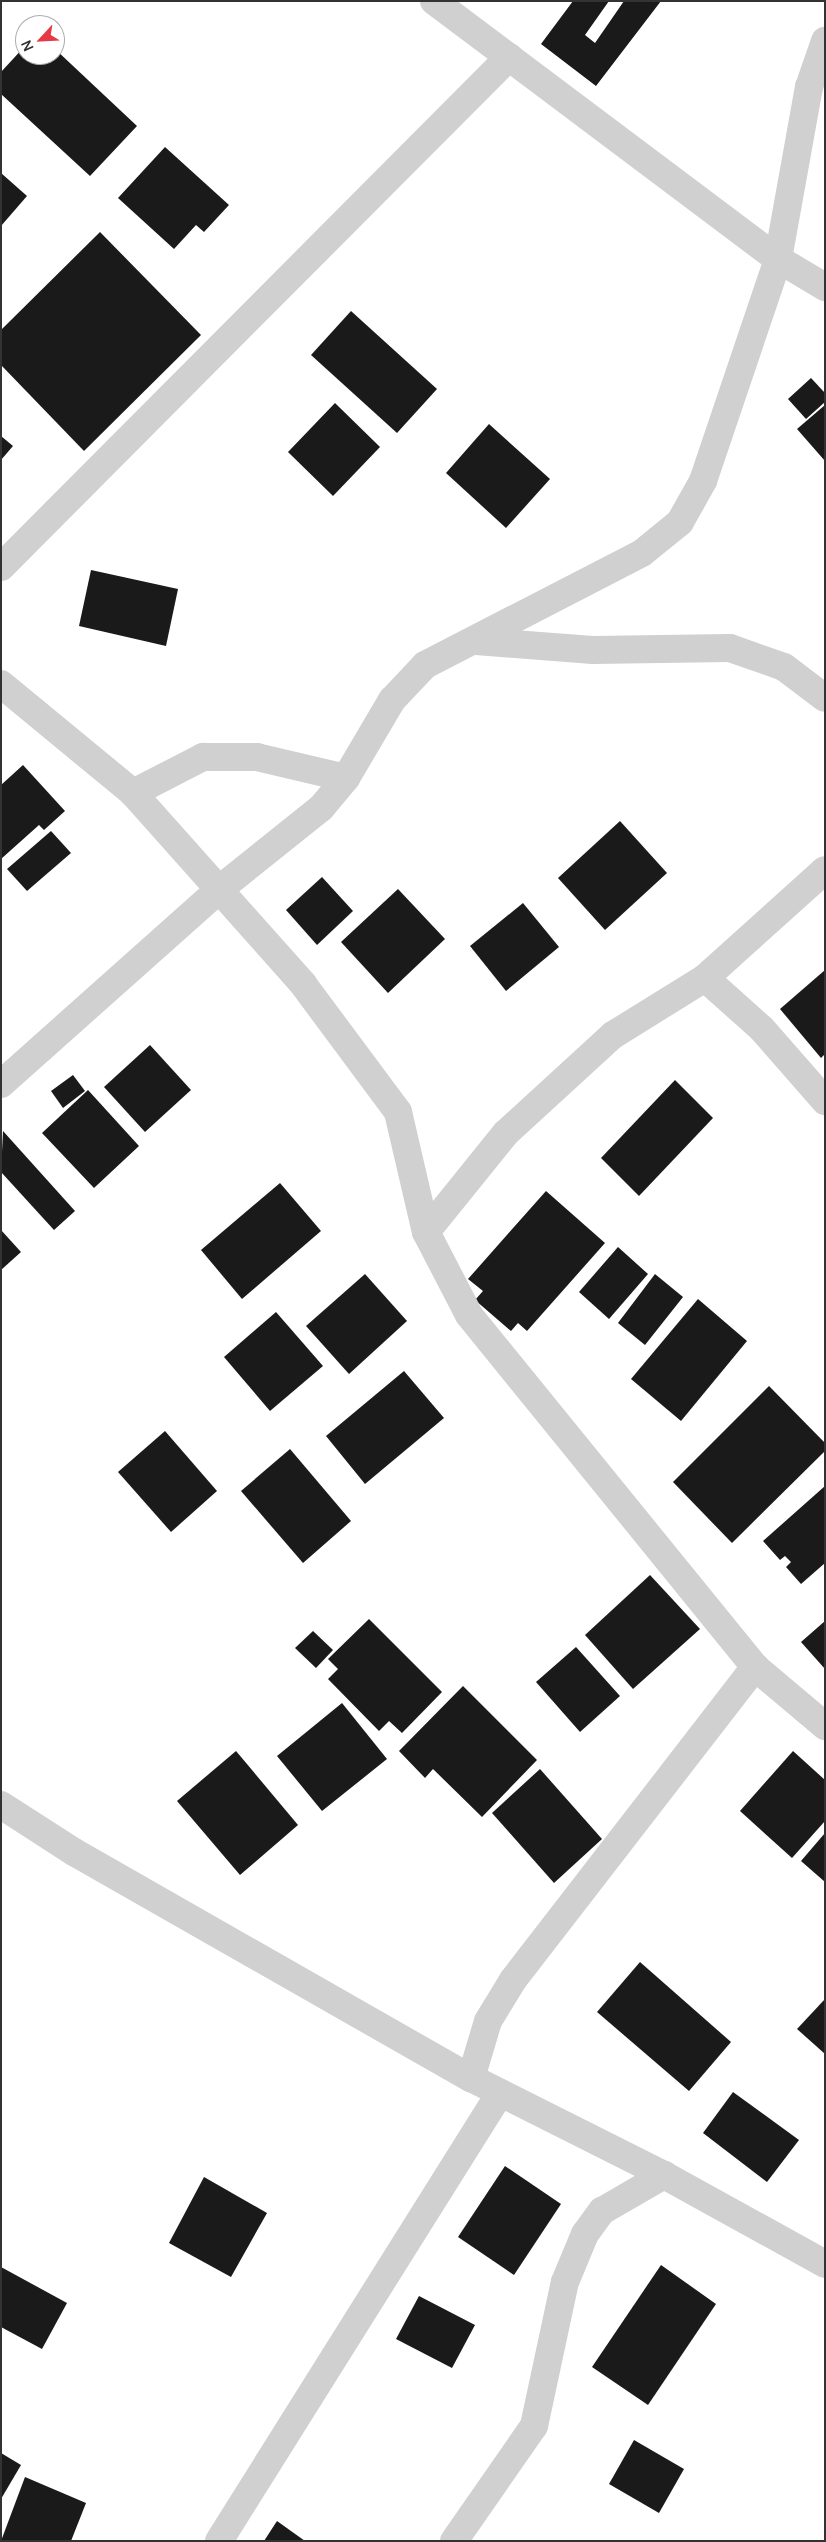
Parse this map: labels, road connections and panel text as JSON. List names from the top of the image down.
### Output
{
  "north": "bottom left"
}
